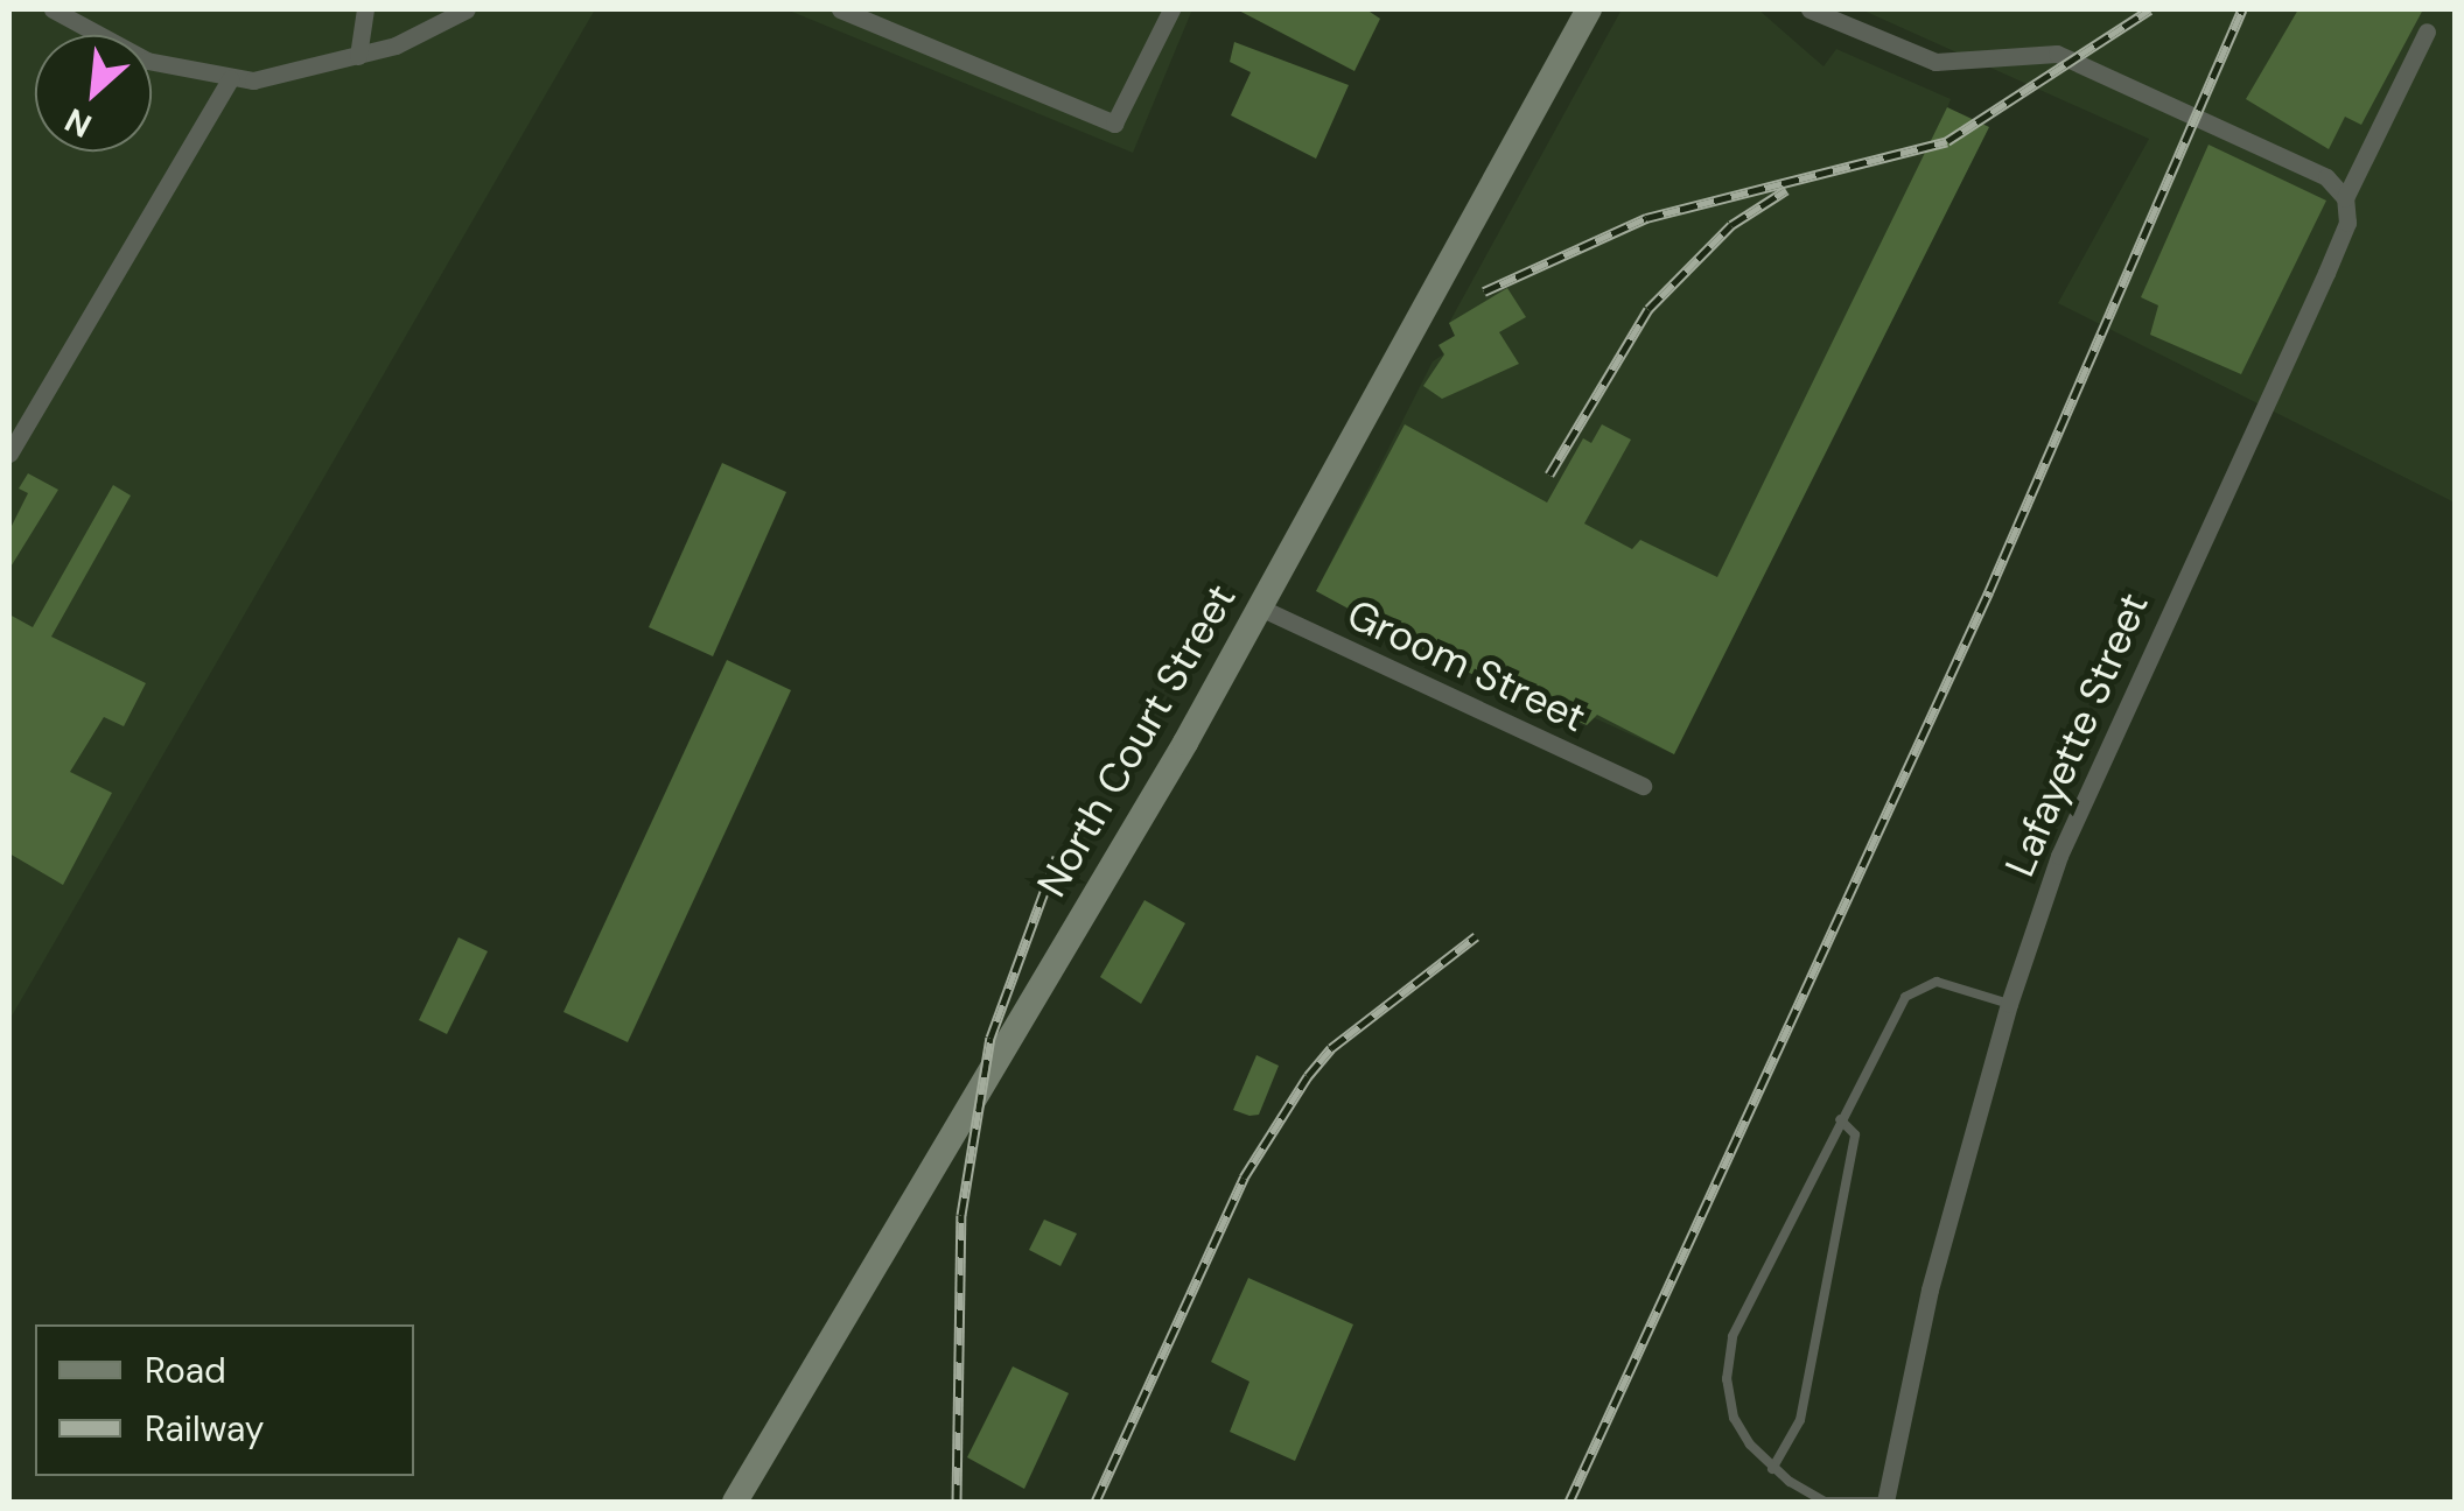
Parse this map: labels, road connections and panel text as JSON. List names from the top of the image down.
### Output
{
  "streets": {
    "main road": ["North Court Street"],
    "street": ["Groom Street", "Lafayette Street"]
  },
  "crossings": [
    ["Groom Street", "North Court Street"]
  ],
  "legend": ["Road", "Railway"],
  "north": "bottom left"
}
